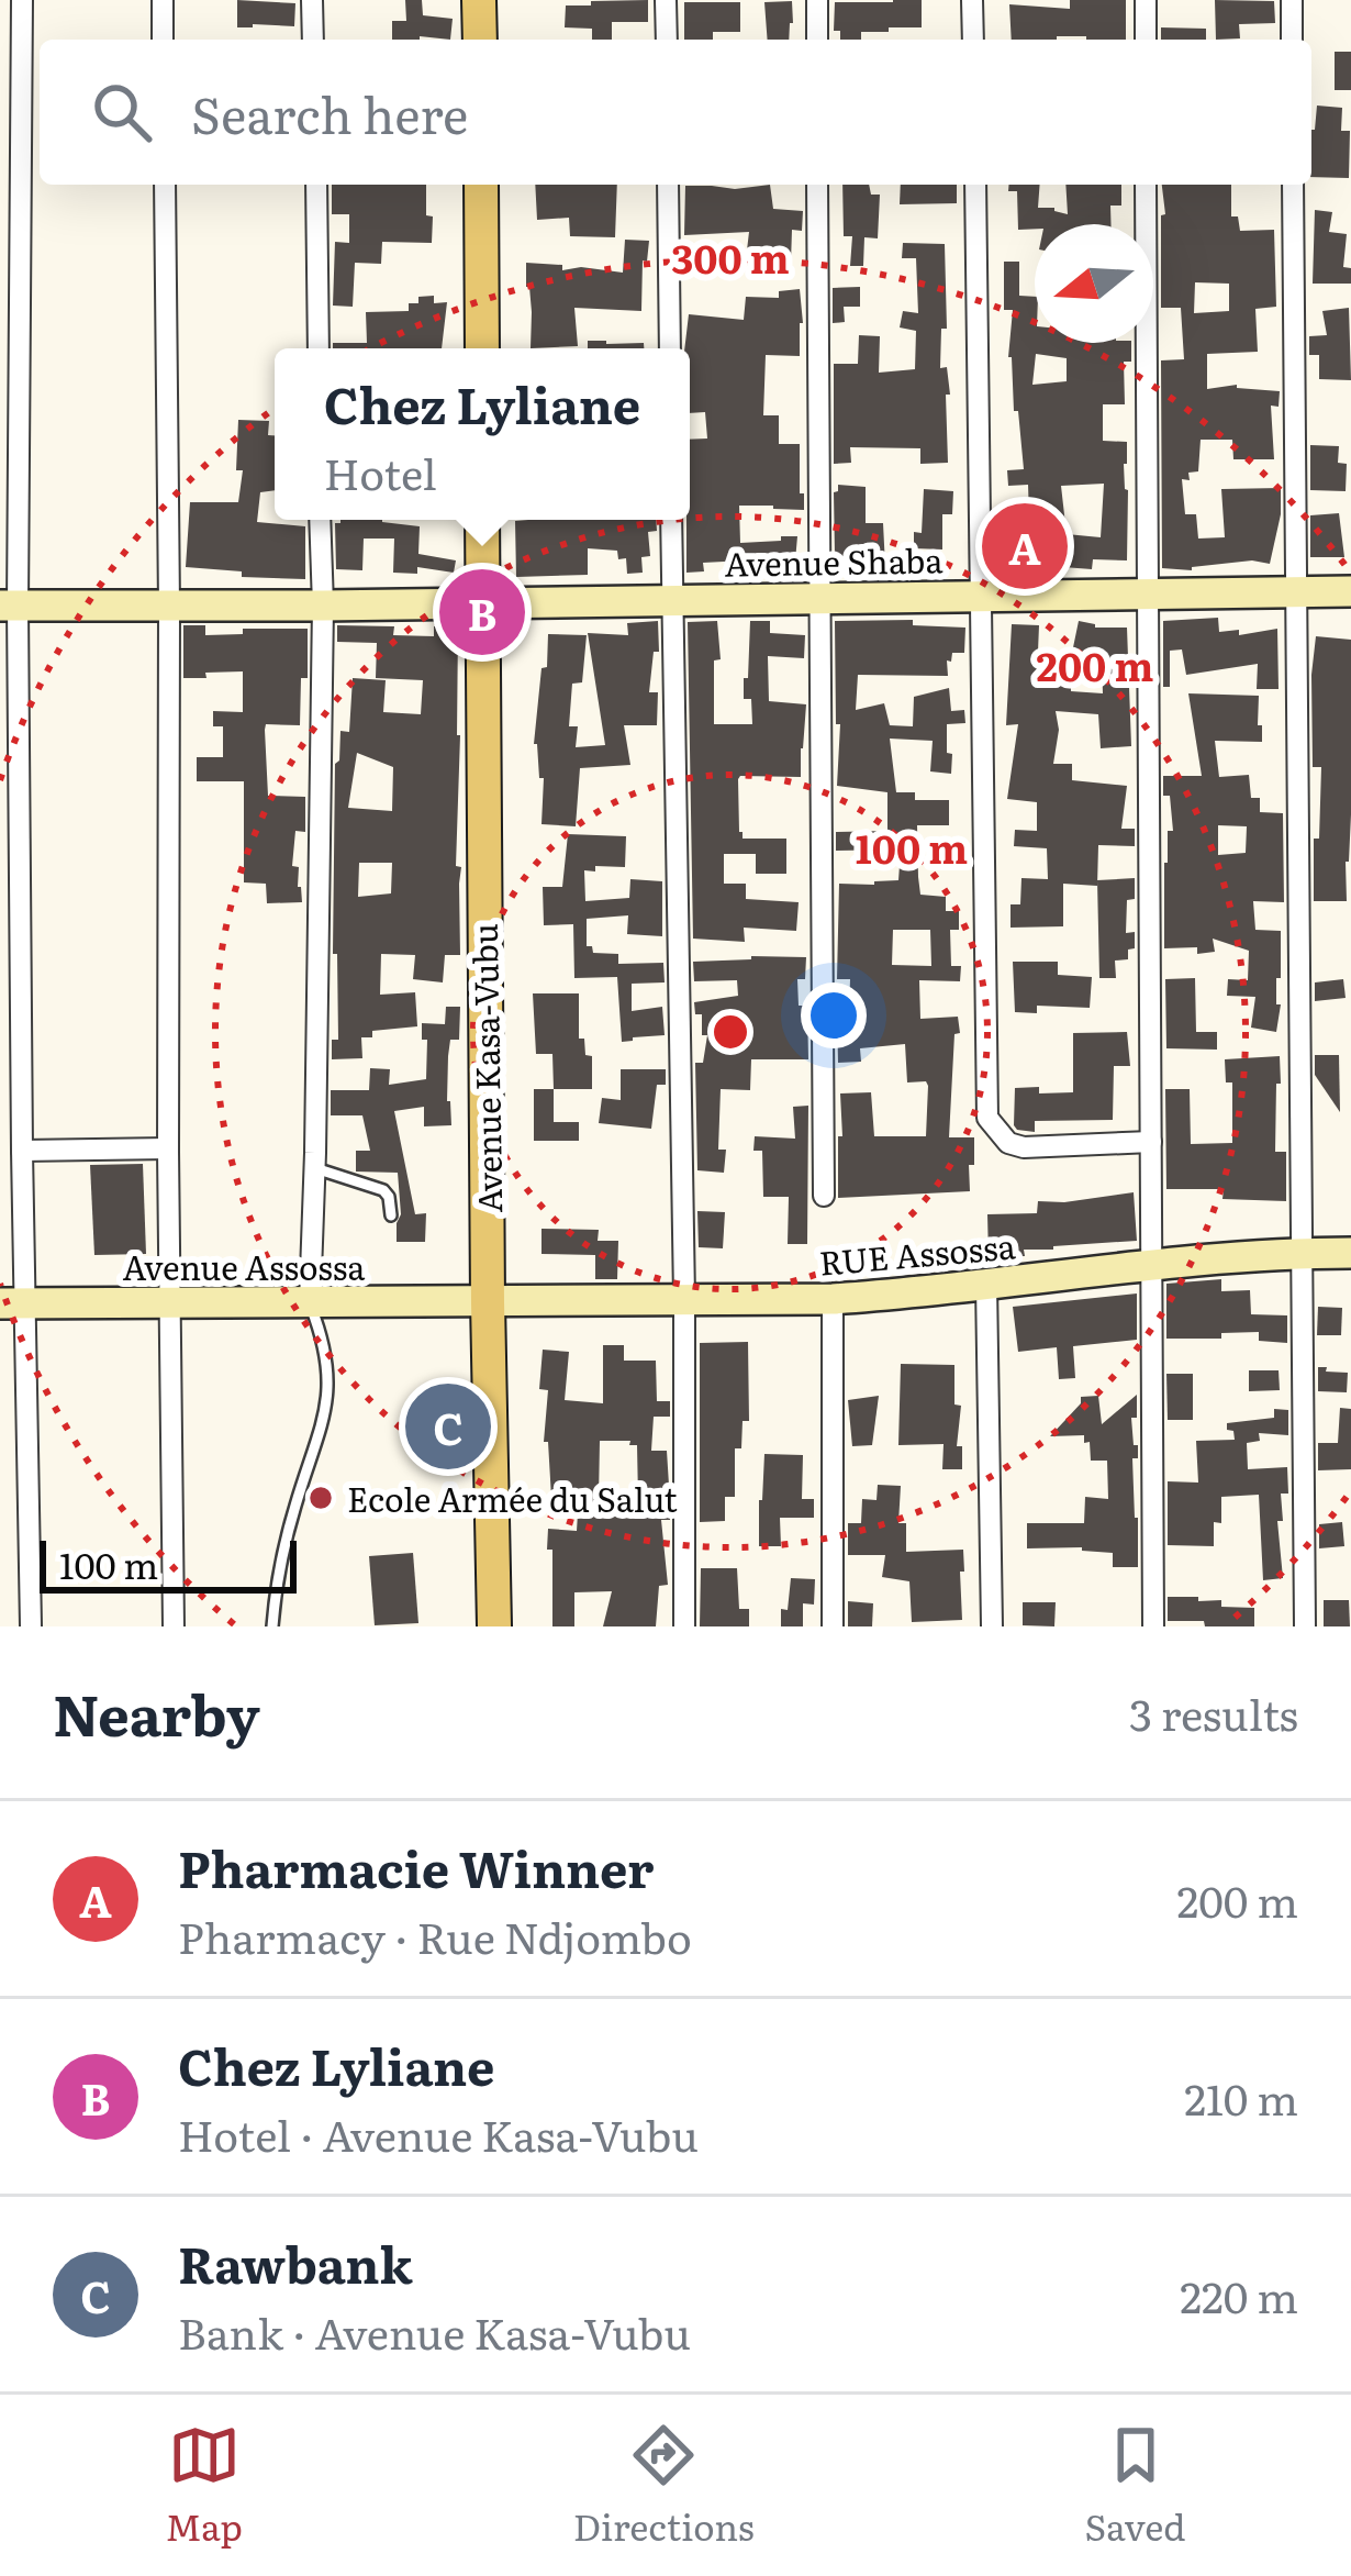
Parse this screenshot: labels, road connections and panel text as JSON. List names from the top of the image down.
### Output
{
  "streets": {
    "main road": ["Avenue Kasa-Vubu"],
    "street": ["Avenue Shaba", "RUE Assossa", "Avenue Assossa"]
  },
  "crossings": [
    ["Avenue Shaba", "Avenue Kasa-Vubu"],
    ["Avenue Kasa-Vubu", "RUE Assossa"],
    ["Avenue Kasa-Vubu", "Avenue Assossa"],
    ["RUE Assossa", "Avenue Assossa"]
  ],
  "places": ["Ecole Armée du Salut"],
  "scale_bar": "100 m",
  "north": "left",
  "page": {
    "search": "Search here",
    "popup": ["Chez Lyliane", "Hotel"],
    "pins": ["A", "B", "C"],
    "scale": "100 m",
    "heading": ["Nearby", "3 results"],
    "list": [
      {
        "mark": "A",
        "name": "Pharmacie Winner",
        "note": "Pharmacy · Rue Ndjombo",
        "value": "200 m"
      },
      {
        "mark": "B",
        "name": "Chez Lyliane",
        "note": "Hotel · Avenue Kasa-Vubu",
        "value": "210 m"
      },
      {
        "mark": "C",
        "name": "Rawbank",
        "note": "Bank · Avenue Kasa-Vubu",
        "value": "220 m"
      }
    ],
    "nav": ["Map", "Directions", "Saved"]
  },
  "rings": ["300 m", "200 m", "100 m"]
}
